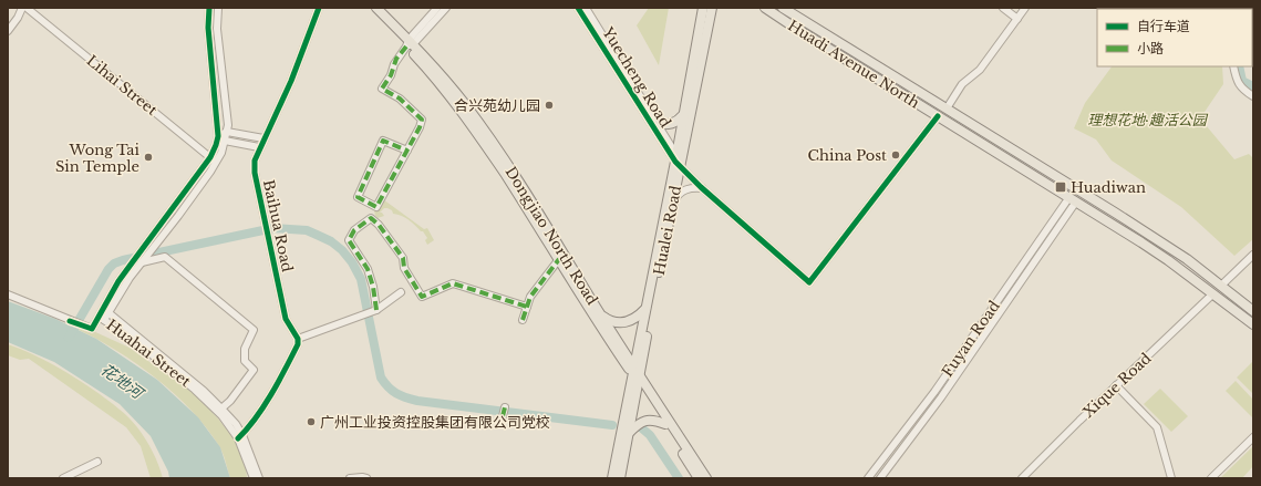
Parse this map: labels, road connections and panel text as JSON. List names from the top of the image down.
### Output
{
  "streets": {
    "main road": ["Huadi Avenue North", "Hualei Road", "Dongjiao North Road"],
    "street": [
      "Yuecheng Road",
      "Lihai Street",
      "Baihua Road",
      "Fuyan Road",
      "Huahai Street",
      "Xique Road"
    ]
  },
  "crossings": [
    ["Huadi Avenue North", "Fuyan Road"],
    ["Huadi Avenue North", "Xique Road"],
    ["Yuecheng Road", "Hualei Road"],
    ["Hualei Road", "Dongjiao North Road"]
  ],
  "water": ["花地河"],
  "parks": ["理想花地·趣活公园"],
  "places": {
    "other": [
      "合兴苑幼儿园",
      "China Post",
      "Wong Tai Sin Temple",
      "广州工业投资控股集团有限公司党校"
    ],
    "transit": ["Huadiwan"]
  },
  "legend": ["自行车道", "小路"]
}
